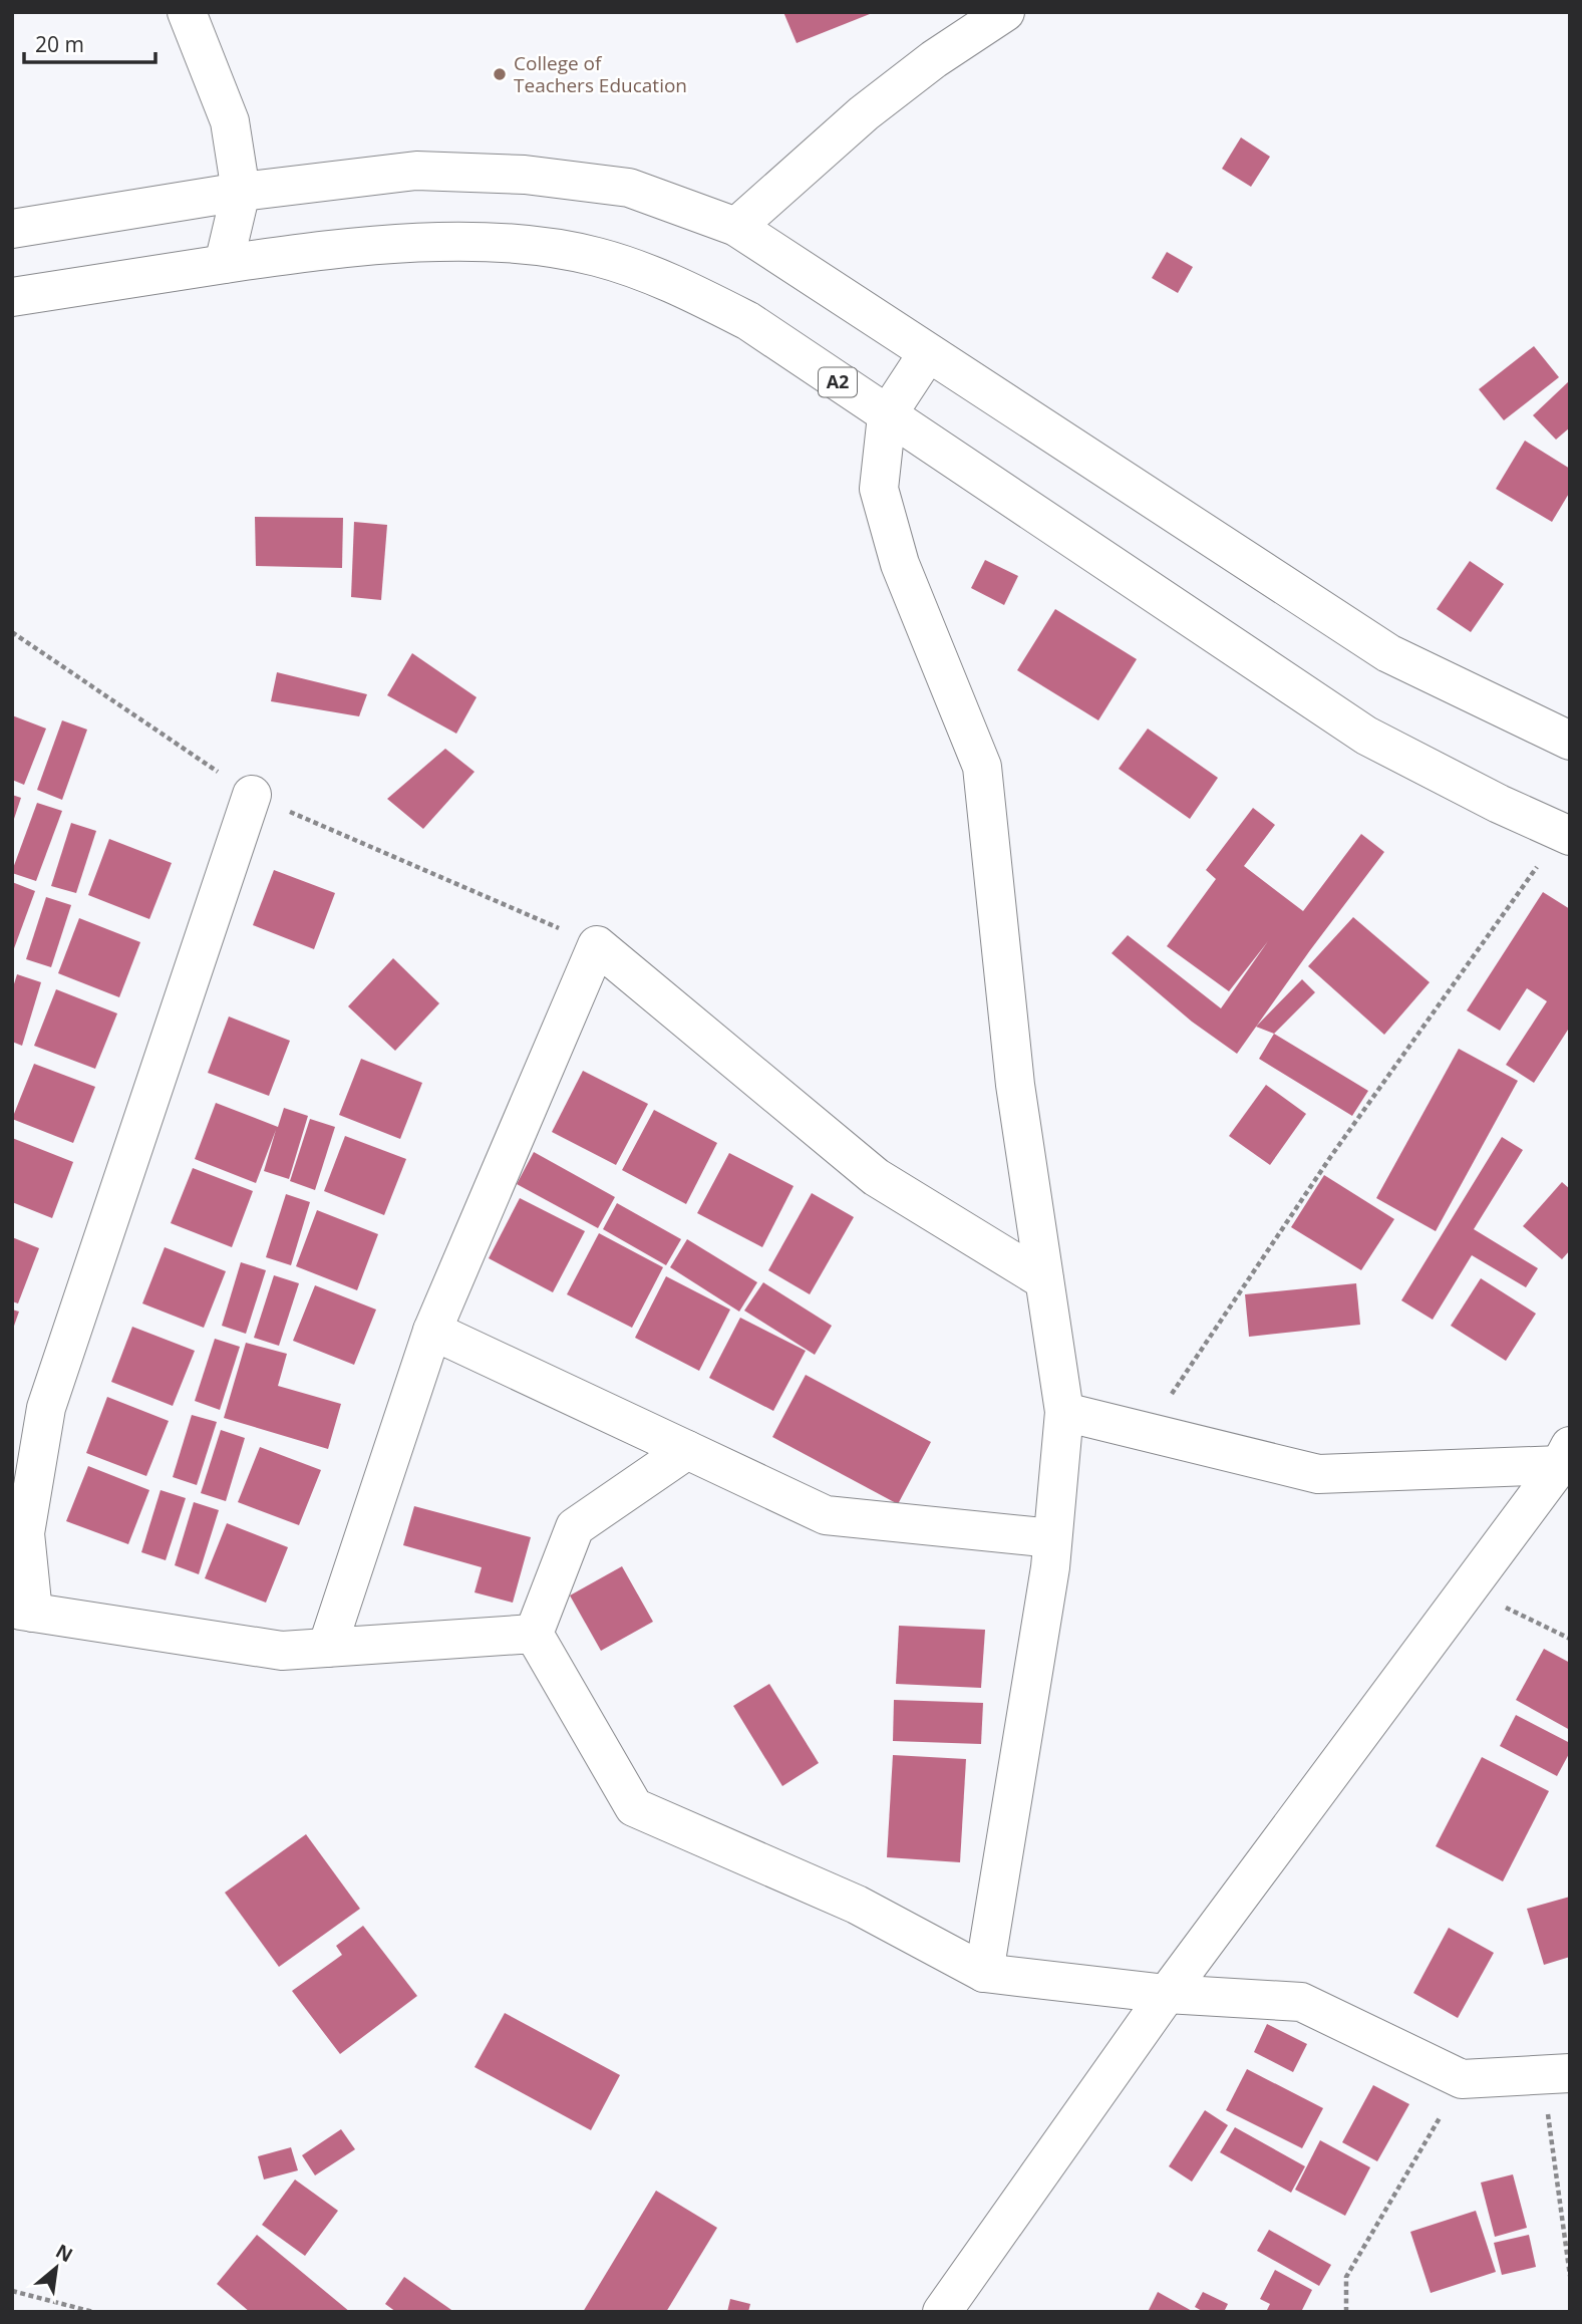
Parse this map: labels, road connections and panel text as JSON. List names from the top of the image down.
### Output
{
  "streets": {
    "main road": ["A2"]
  },
  "places": ["College of Teachers Education"],
  "scale_bar": "20 m",
  "north": "top right"
}
